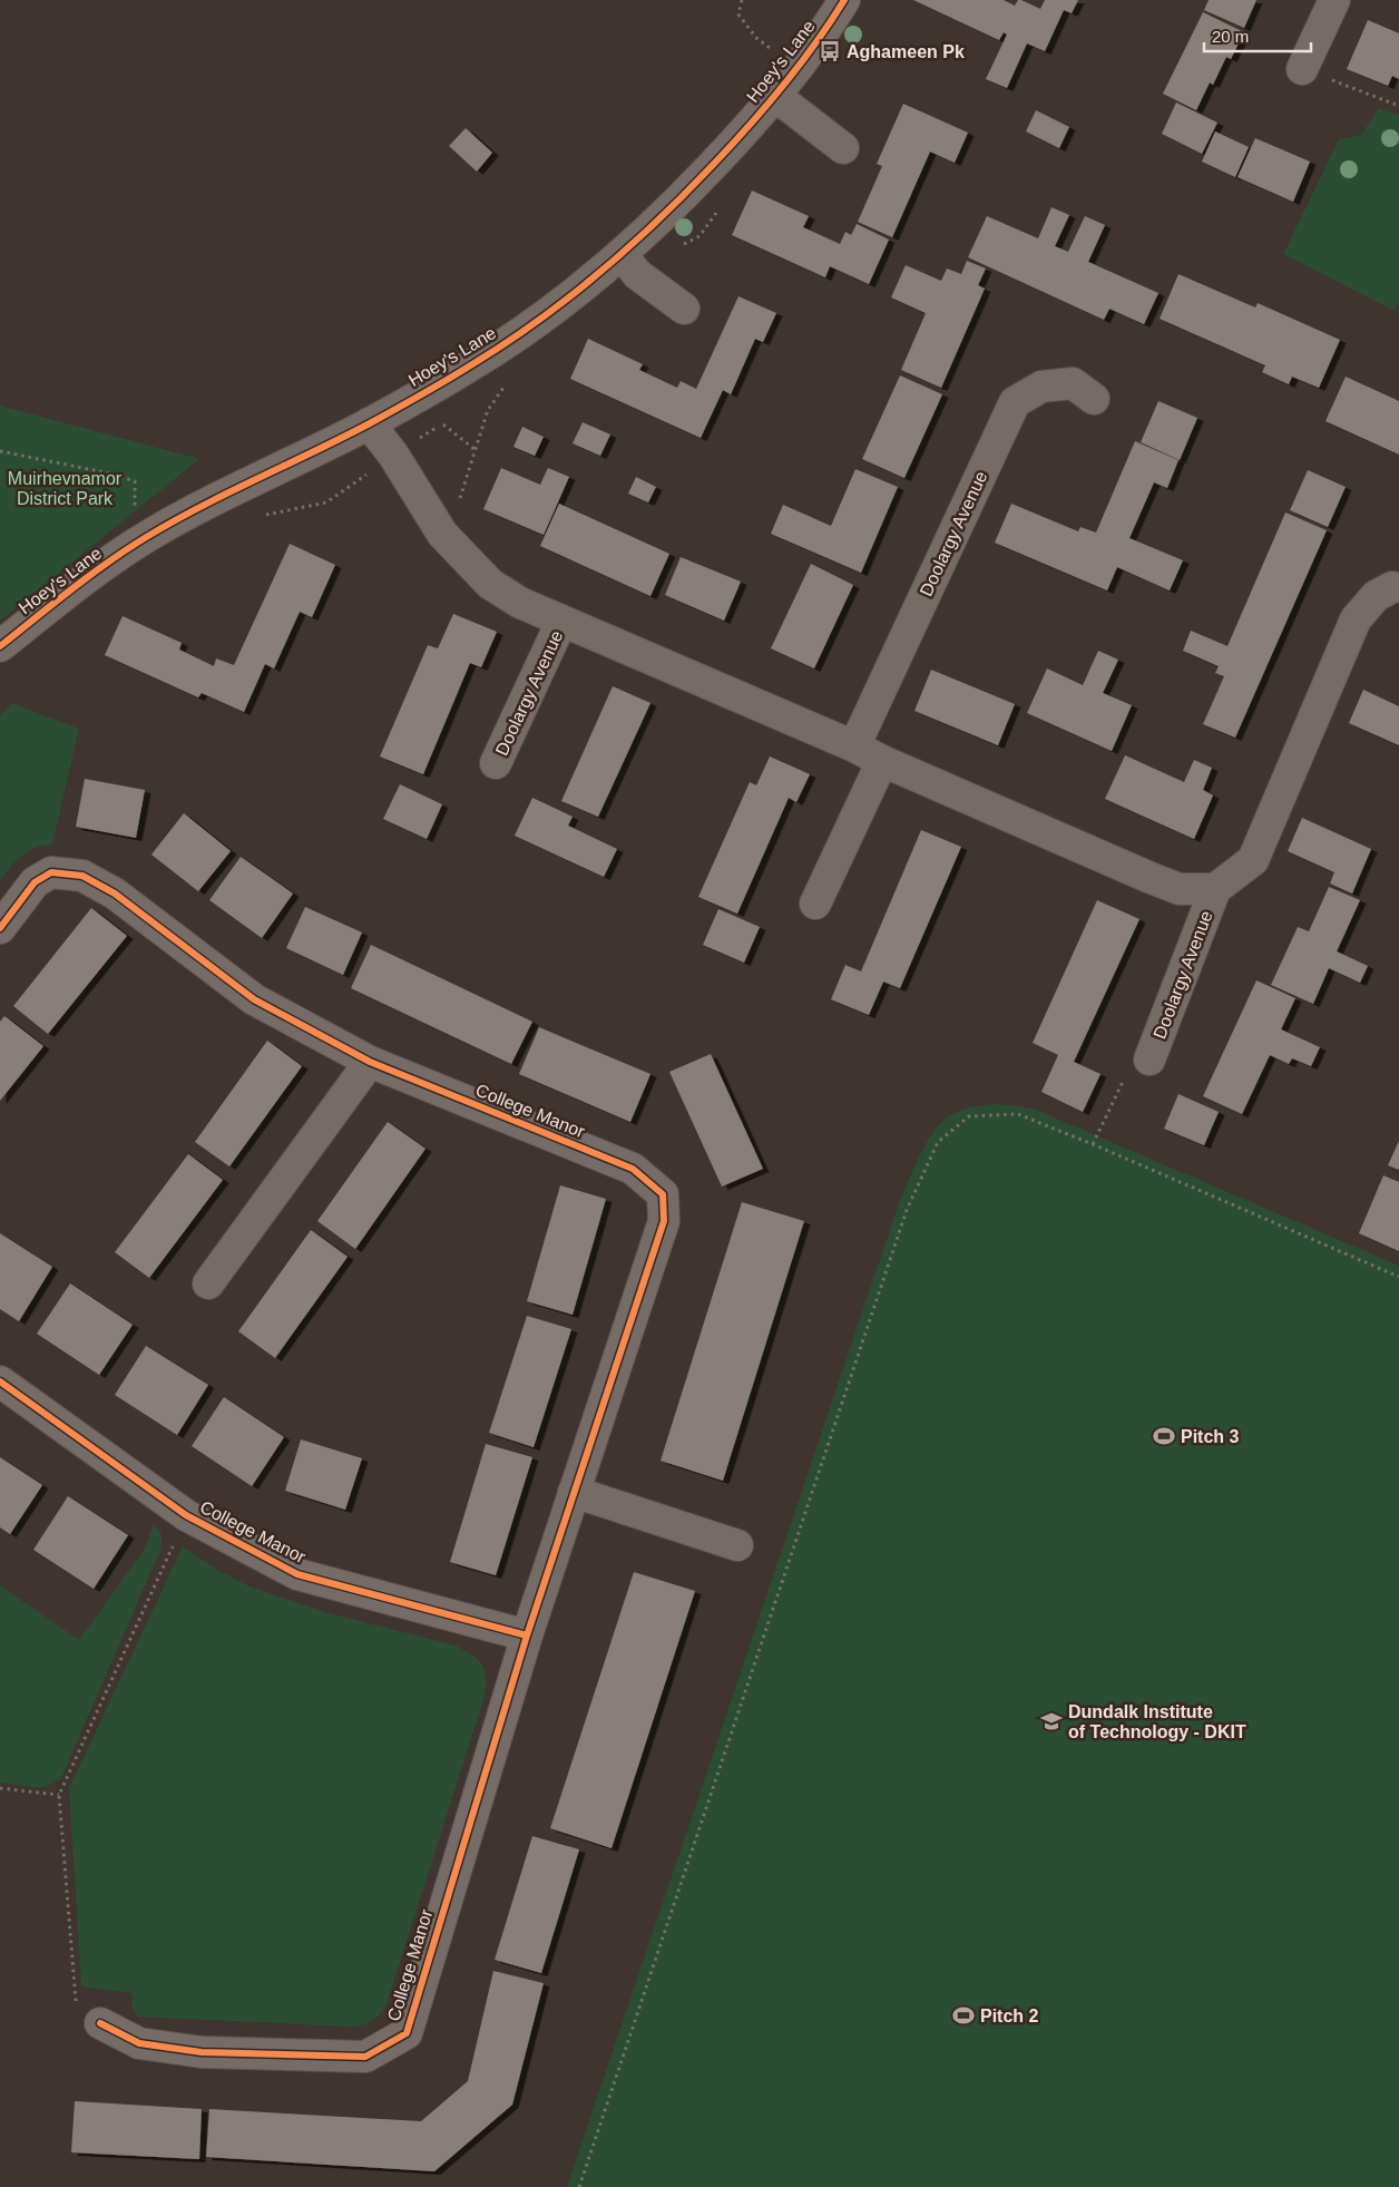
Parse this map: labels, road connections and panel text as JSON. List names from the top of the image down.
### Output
{
  "streets": {
    "street": ["Hoey's Lane", "Doolargy Avenue", "College Manor"]
  },
  "crossings": [
    ["Hoey's Lane", "Doolargy Avenue"]
  ],
  "parks": ["Muirhevnamor District Park"],
  "places": {
    "bus stop": ["Aghameen Pk"],
    "sports": ["Pitch 3", "Pitch 2"],
    "school or university": ["Dundalk Institute of Technology - DKIT"]
  },
  "scale_bar": "20 m"
}
